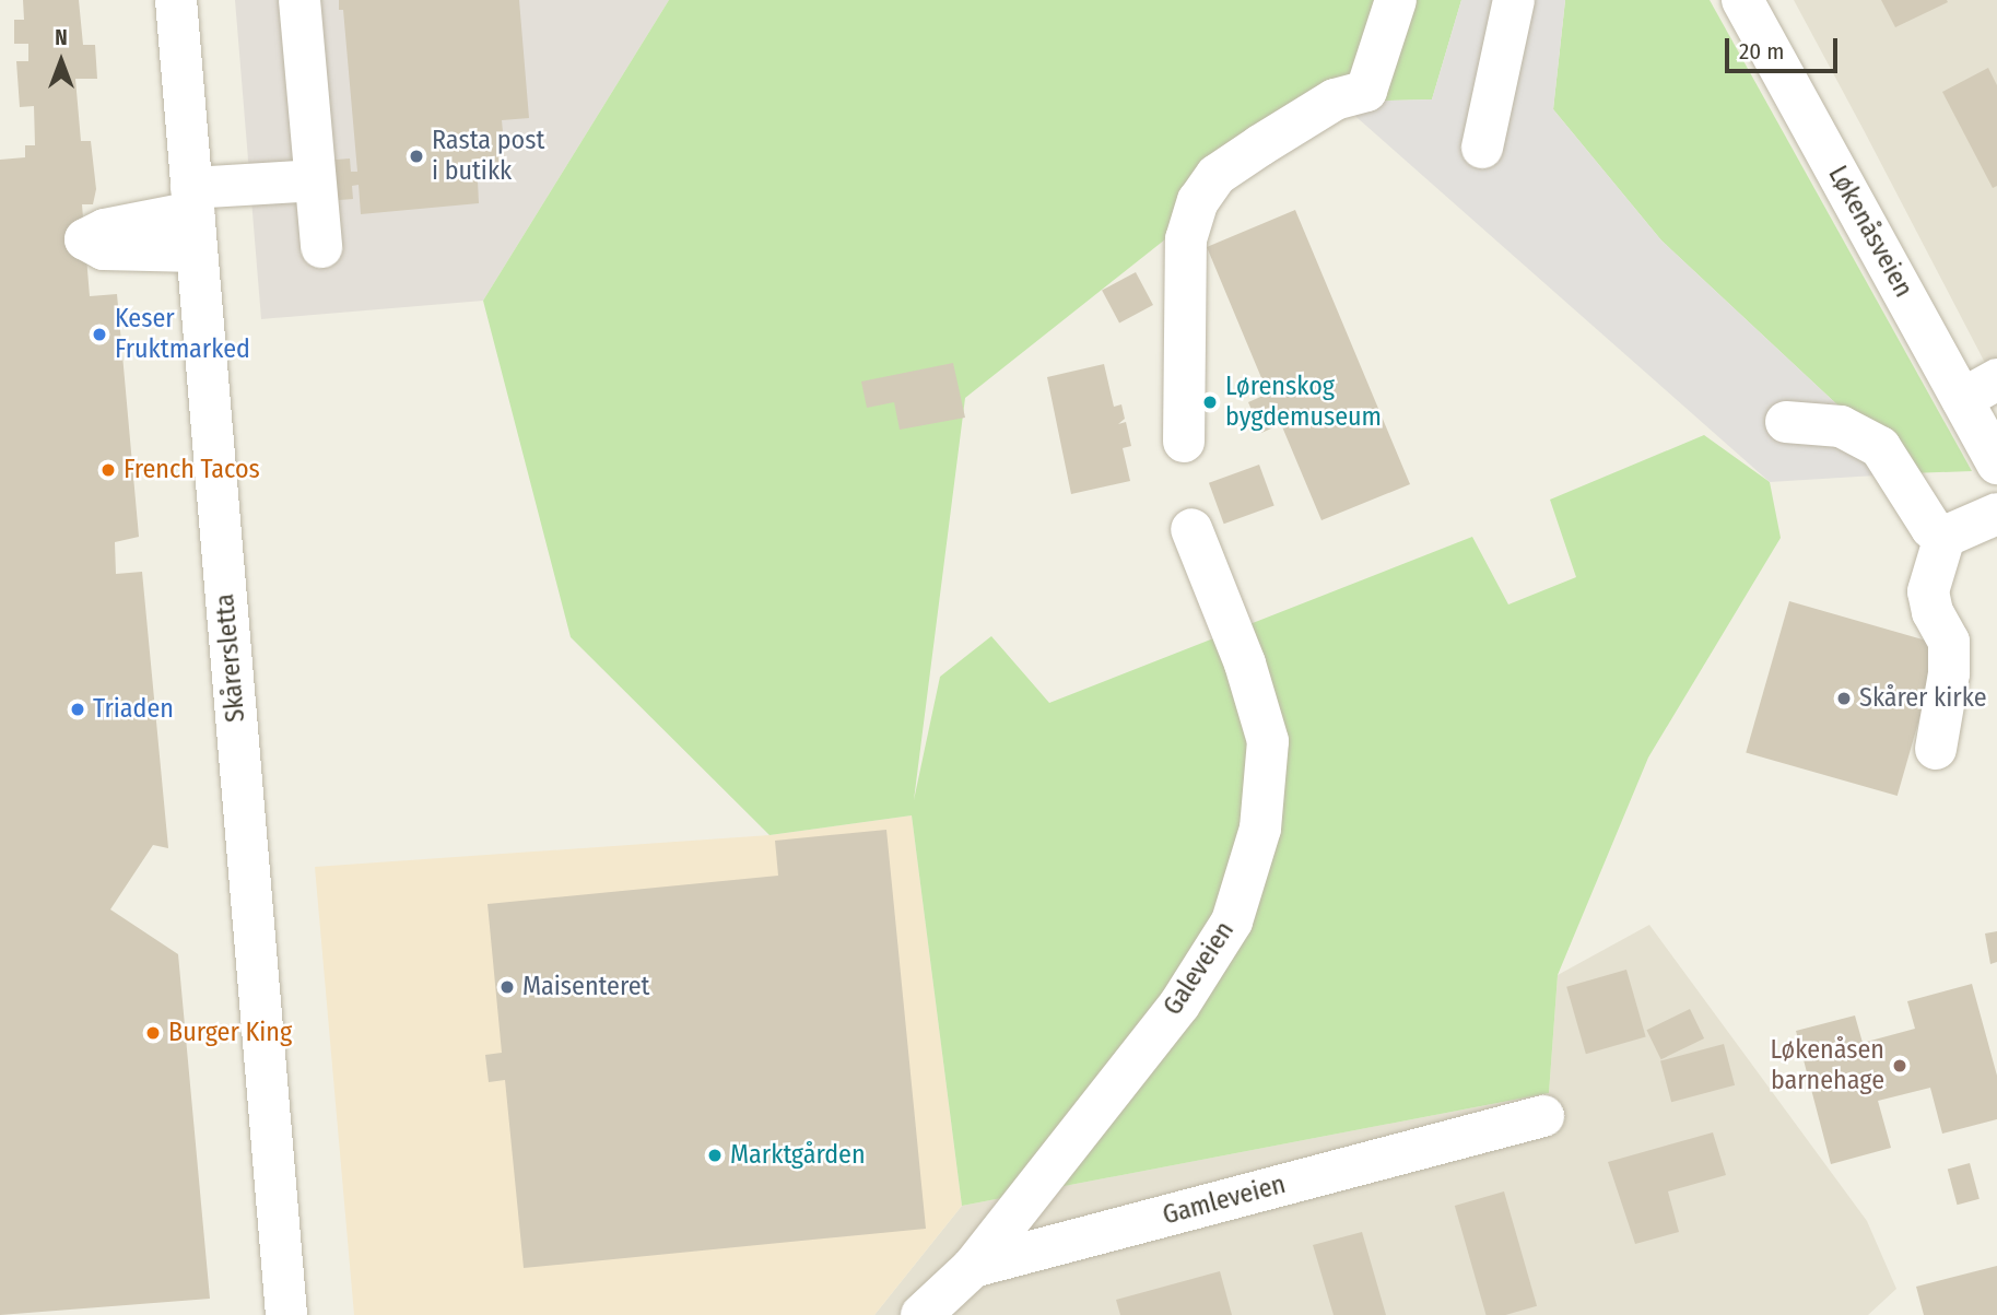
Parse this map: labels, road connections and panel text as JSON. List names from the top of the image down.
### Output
{
  "streets": {
    "street": [
      "Løkenåsveien",
      "Skårersletta",
      "Galeveien",
      "Gamleveien"
    ]
  },
  "crossings": [
    ["Galeveien", "Gamleveien"]
  ],
  "places": [
    "Rasta post i butikk",
    "Keser Fruktmarked",
    "Lørenskog bygdemuseum",
    "French Tacos",
    "Skårer kirke",
    "Triaden",
    "Maisenteret",
    "Burger King",
    "Løkenåsen barnehage",
    "Marktgården"
  ],
  "scale_bar": "20 m",
  "north": "top"
}
